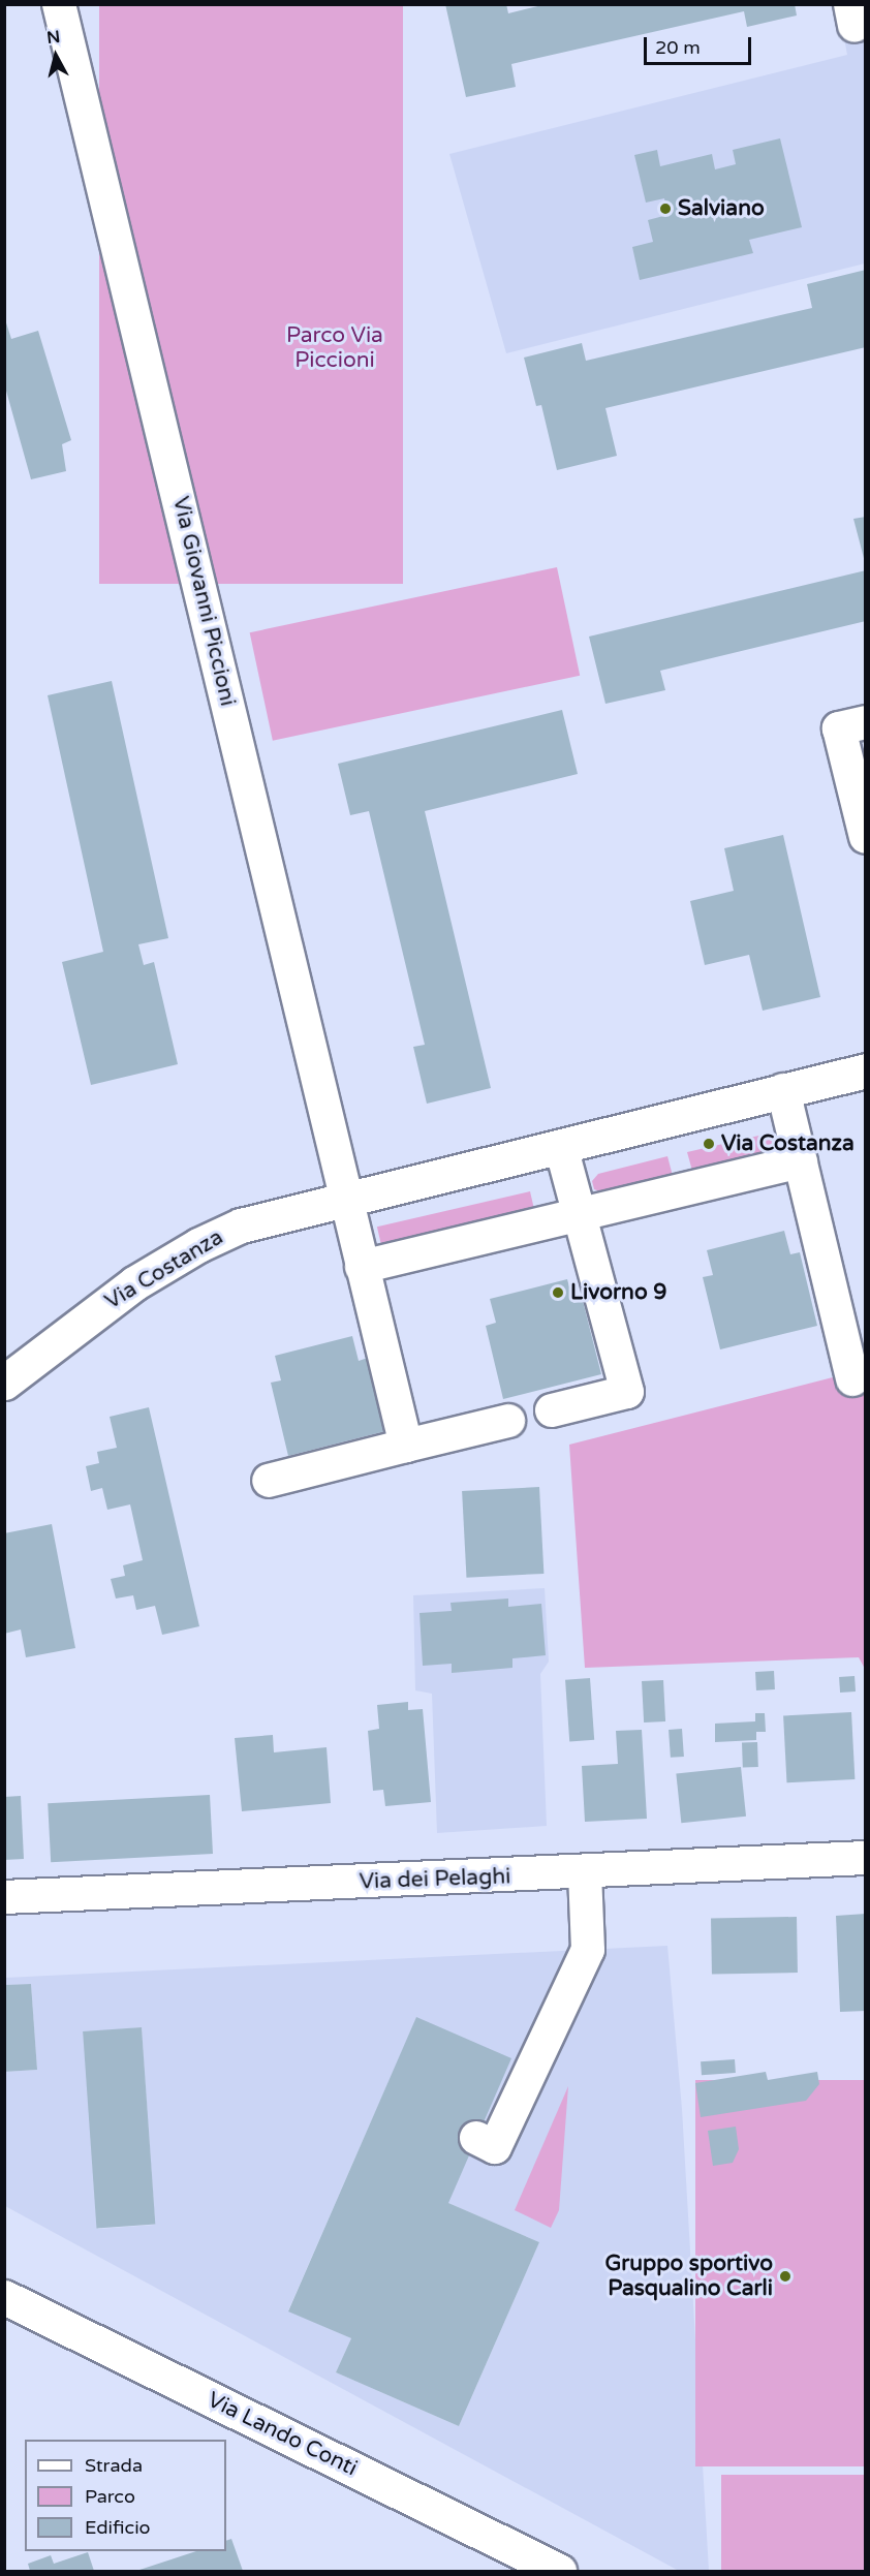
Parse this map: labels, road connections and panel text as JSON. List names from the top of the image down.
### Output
{
  "streets": {
    "street": [
      "Via Giovanni Piccioni",
      "Via Costanza",
      "Via dei Pelaghi",
      "Via Lando Conti"
    ]
  },
  "crossings": [
    ["Via Giovanni Piccioni", "Via Costanza"]
  ],
  "parks": ["Parco Via Piccioni"],
  "places": [
    "Salviano",
    "Via Costanza",
    "Livorno 9",
    "Gruppo sportivo Pasqualino Carli"
  ],
  "legend": ["Strada", "Parco", "Edificio"],
  "scale_bar": "20 m",
  "north": "top"
}
